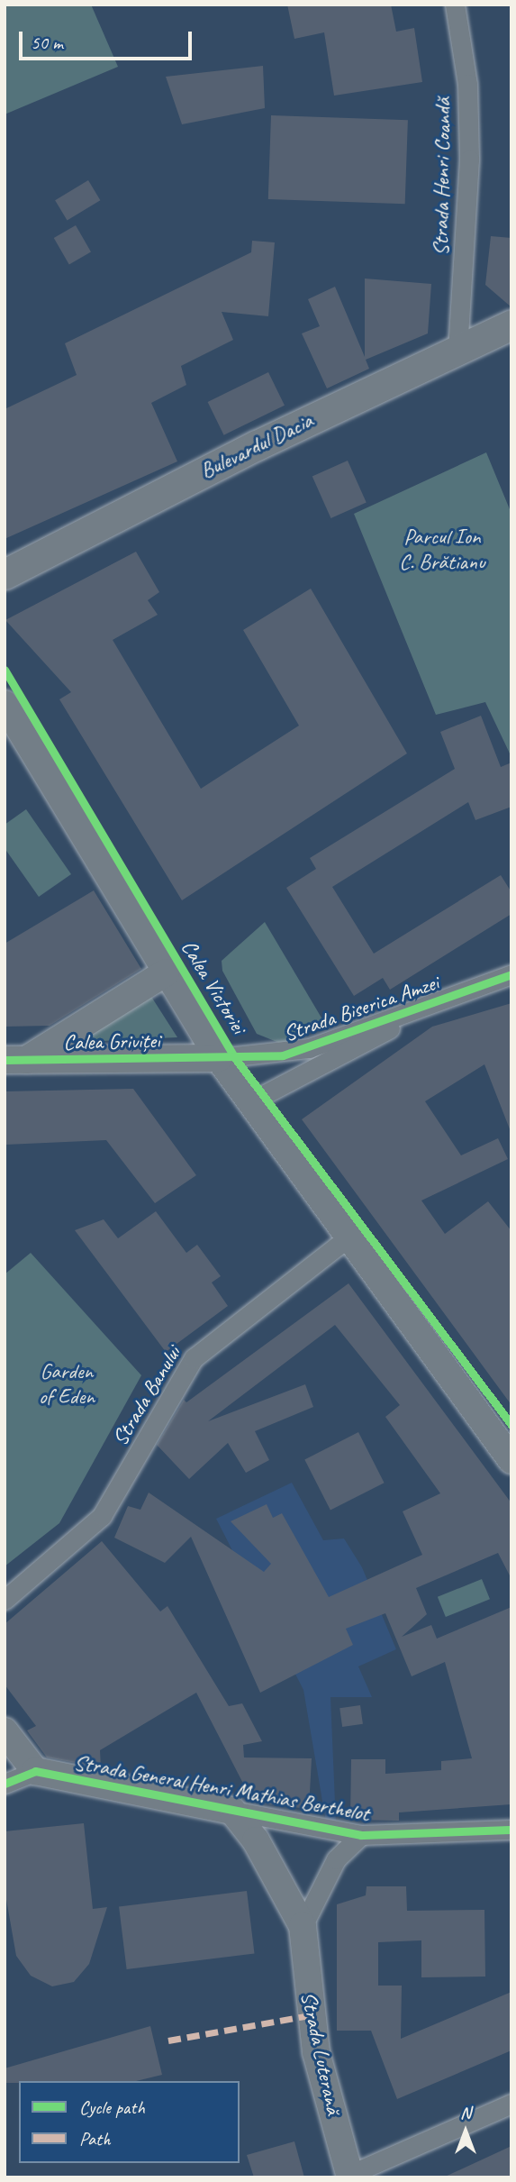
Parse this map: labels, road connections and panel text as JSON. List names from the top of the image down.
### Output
{
  "streets": {
    "main road": ["Bulevardul Dacia"],
    "street": [
      "Strada Henri Coandă",
      "Calea Victoriei",
      "Strada Biserica Amzei",
      "Calea Griviței",
      "Strada Banului",
      "Strada General Henri Mathias Berthelot",
      "Strada Luterană"
    ]
  },
  "crossings": [
    ["Strada Henri Coandă", "Bulevardul Dacia"],
    ["Calea Victoriei", "Strada Biserica Amzei"],
    ["Calea Victoriei", "Calea Griviței"],
    ["Calea Victoriei", "Strada Banului"],
    ["Strada Biserica Amzei", "Calea Griviței"],
    ["Strada General Henri Mathias Berthelot", "Strada Luterană"]
  ],
  "parks": ["Parcul Ion C. Brătianu", "Garden of Eden"],
  "legend": ["Cycle path", "Path"],
  "scale_bar": "50 m",
  "north": "top"
}
